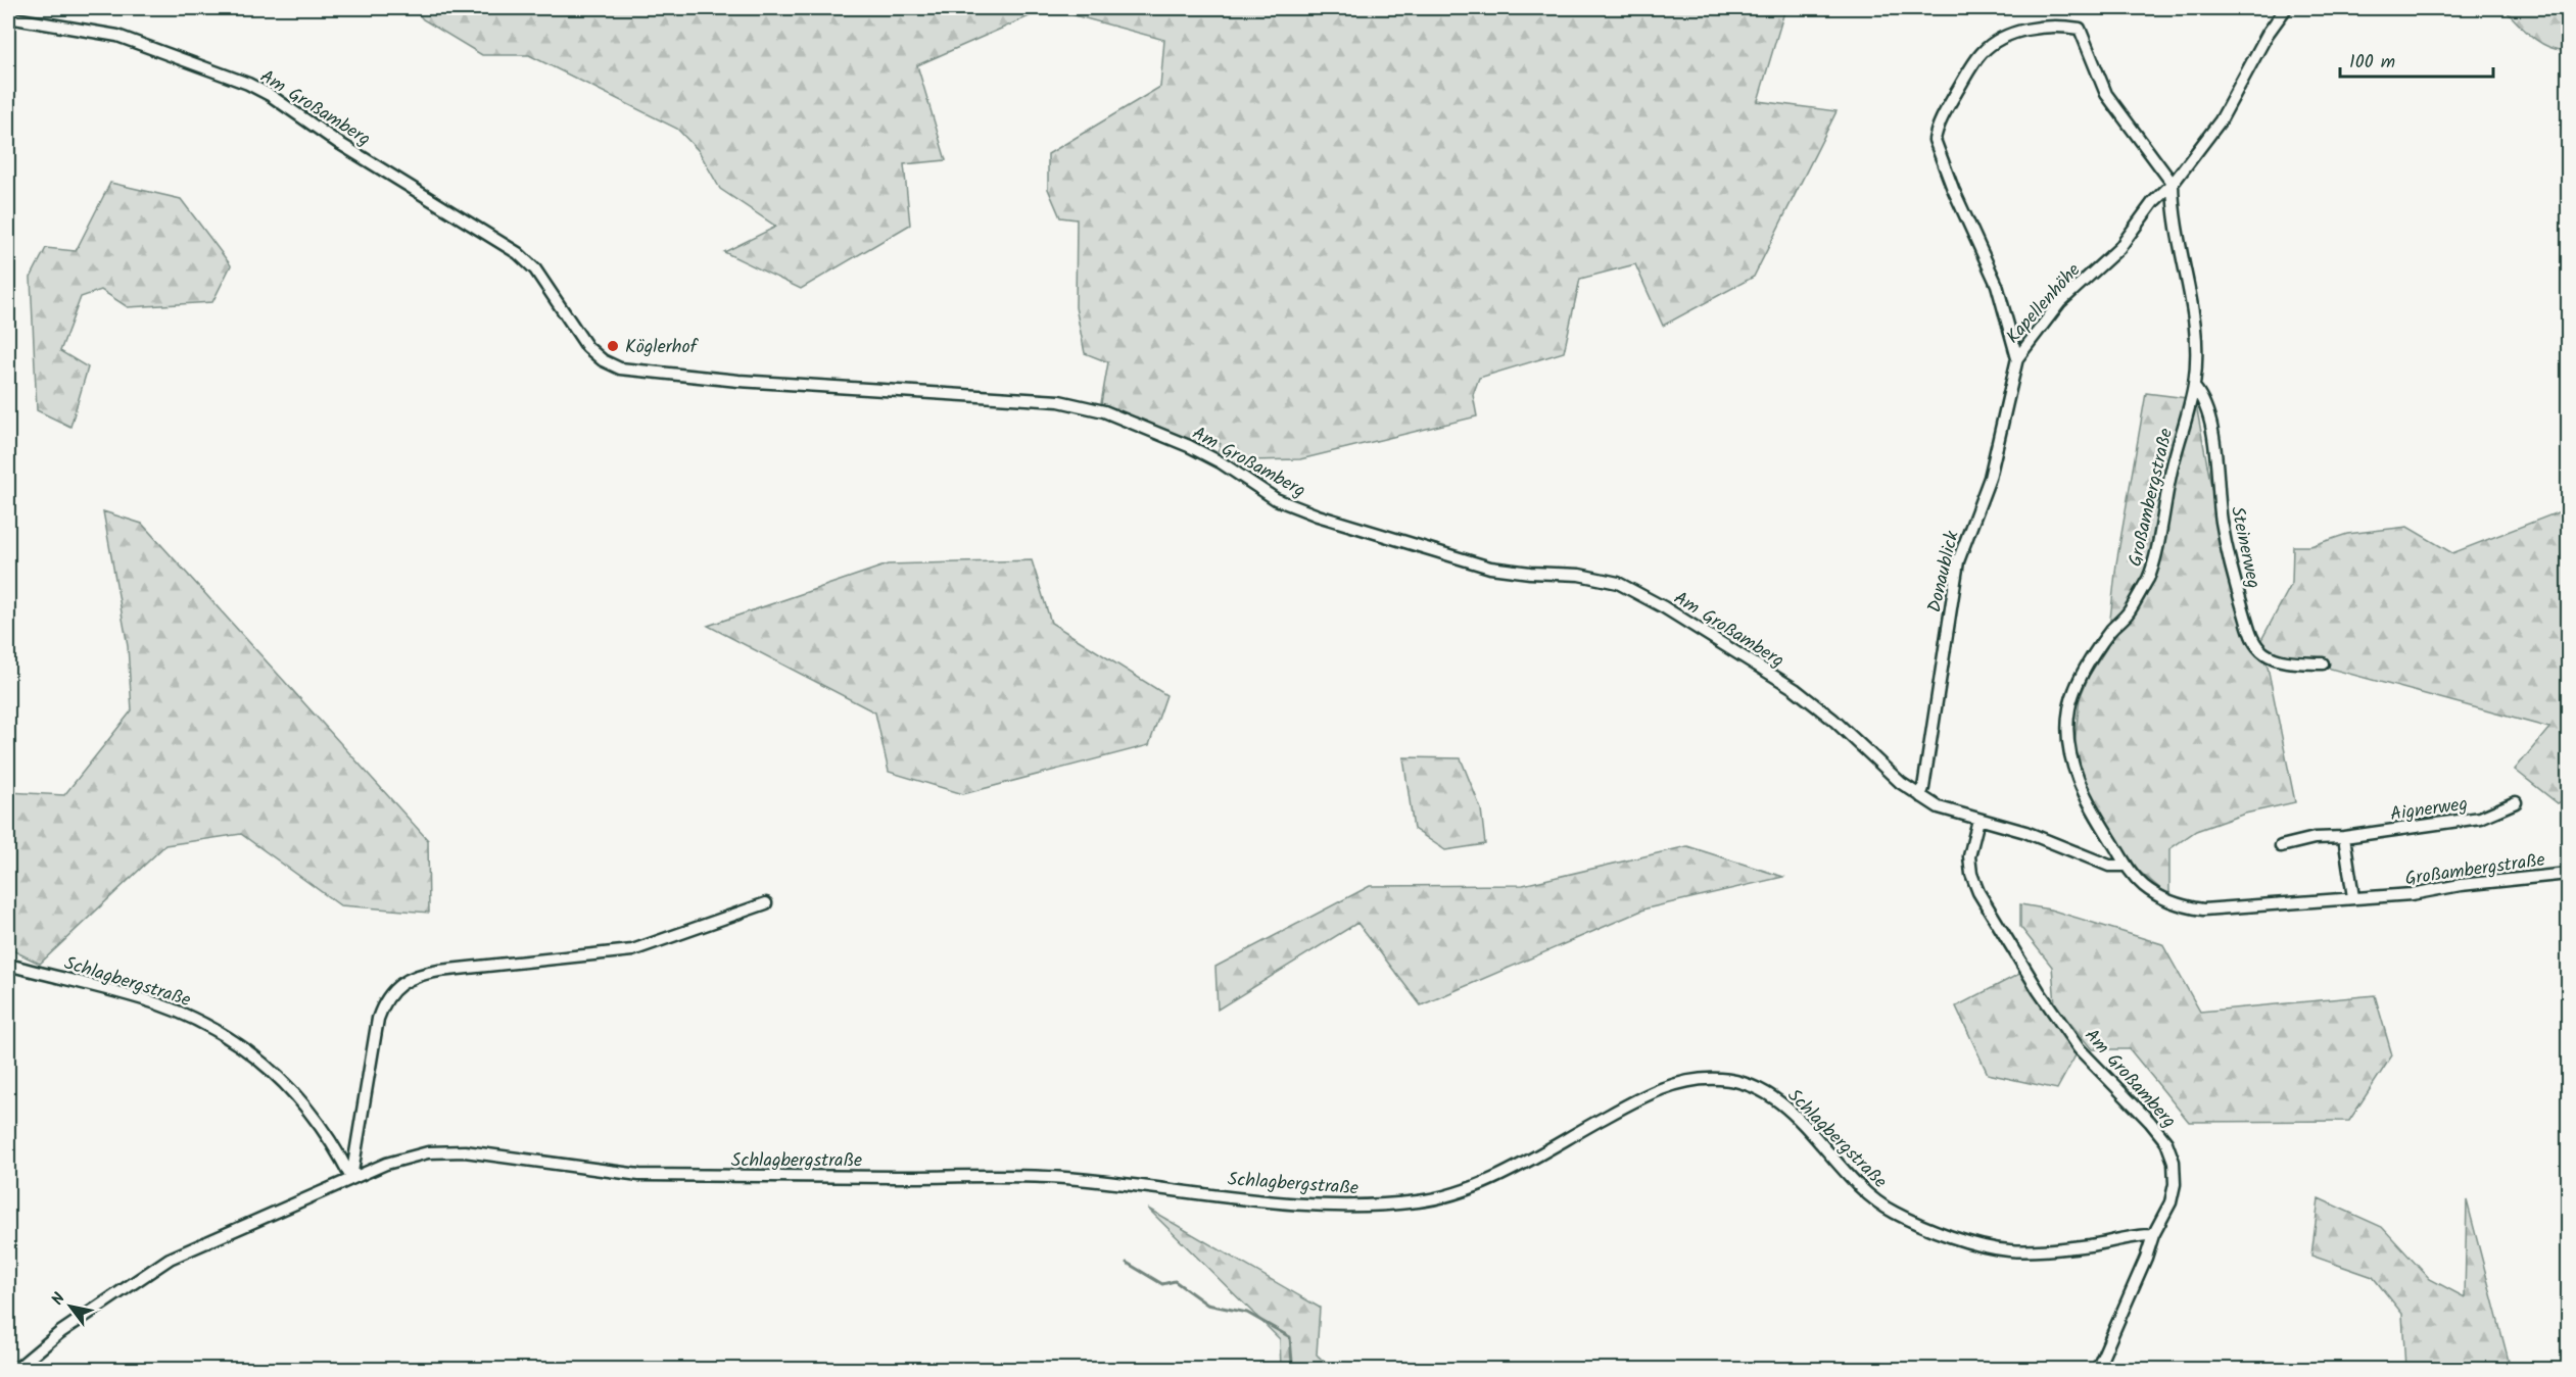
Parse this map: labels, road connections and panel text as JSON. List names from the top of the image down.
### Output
{
  "streets": {
    "street": [
      "Am Großamberg",
      "Kapellenhöhe",
      "Großambergstraße",
      "Steinerweg",
      "Donaublick",
      "Aignerweg",
      "Schlagbergstraße"
    ]
  },
  "crossings": [
    ["Am Großamberg", "Großambergstraße"],
    ["Am Großamberg", "Donaublick"],
    ["Am Großamberg", "Schlagbergstraße"],
    ["Kapellenhöhe", "Großambergstraße"],
    ["Kapellenhöhe", "Donaublick"],
    ["Großambergstraße", "Steinerweg"]
  ],
  "places": ["Köglerhof"],
  "scale_bar": "100 m",
  "north": "top left"
}
